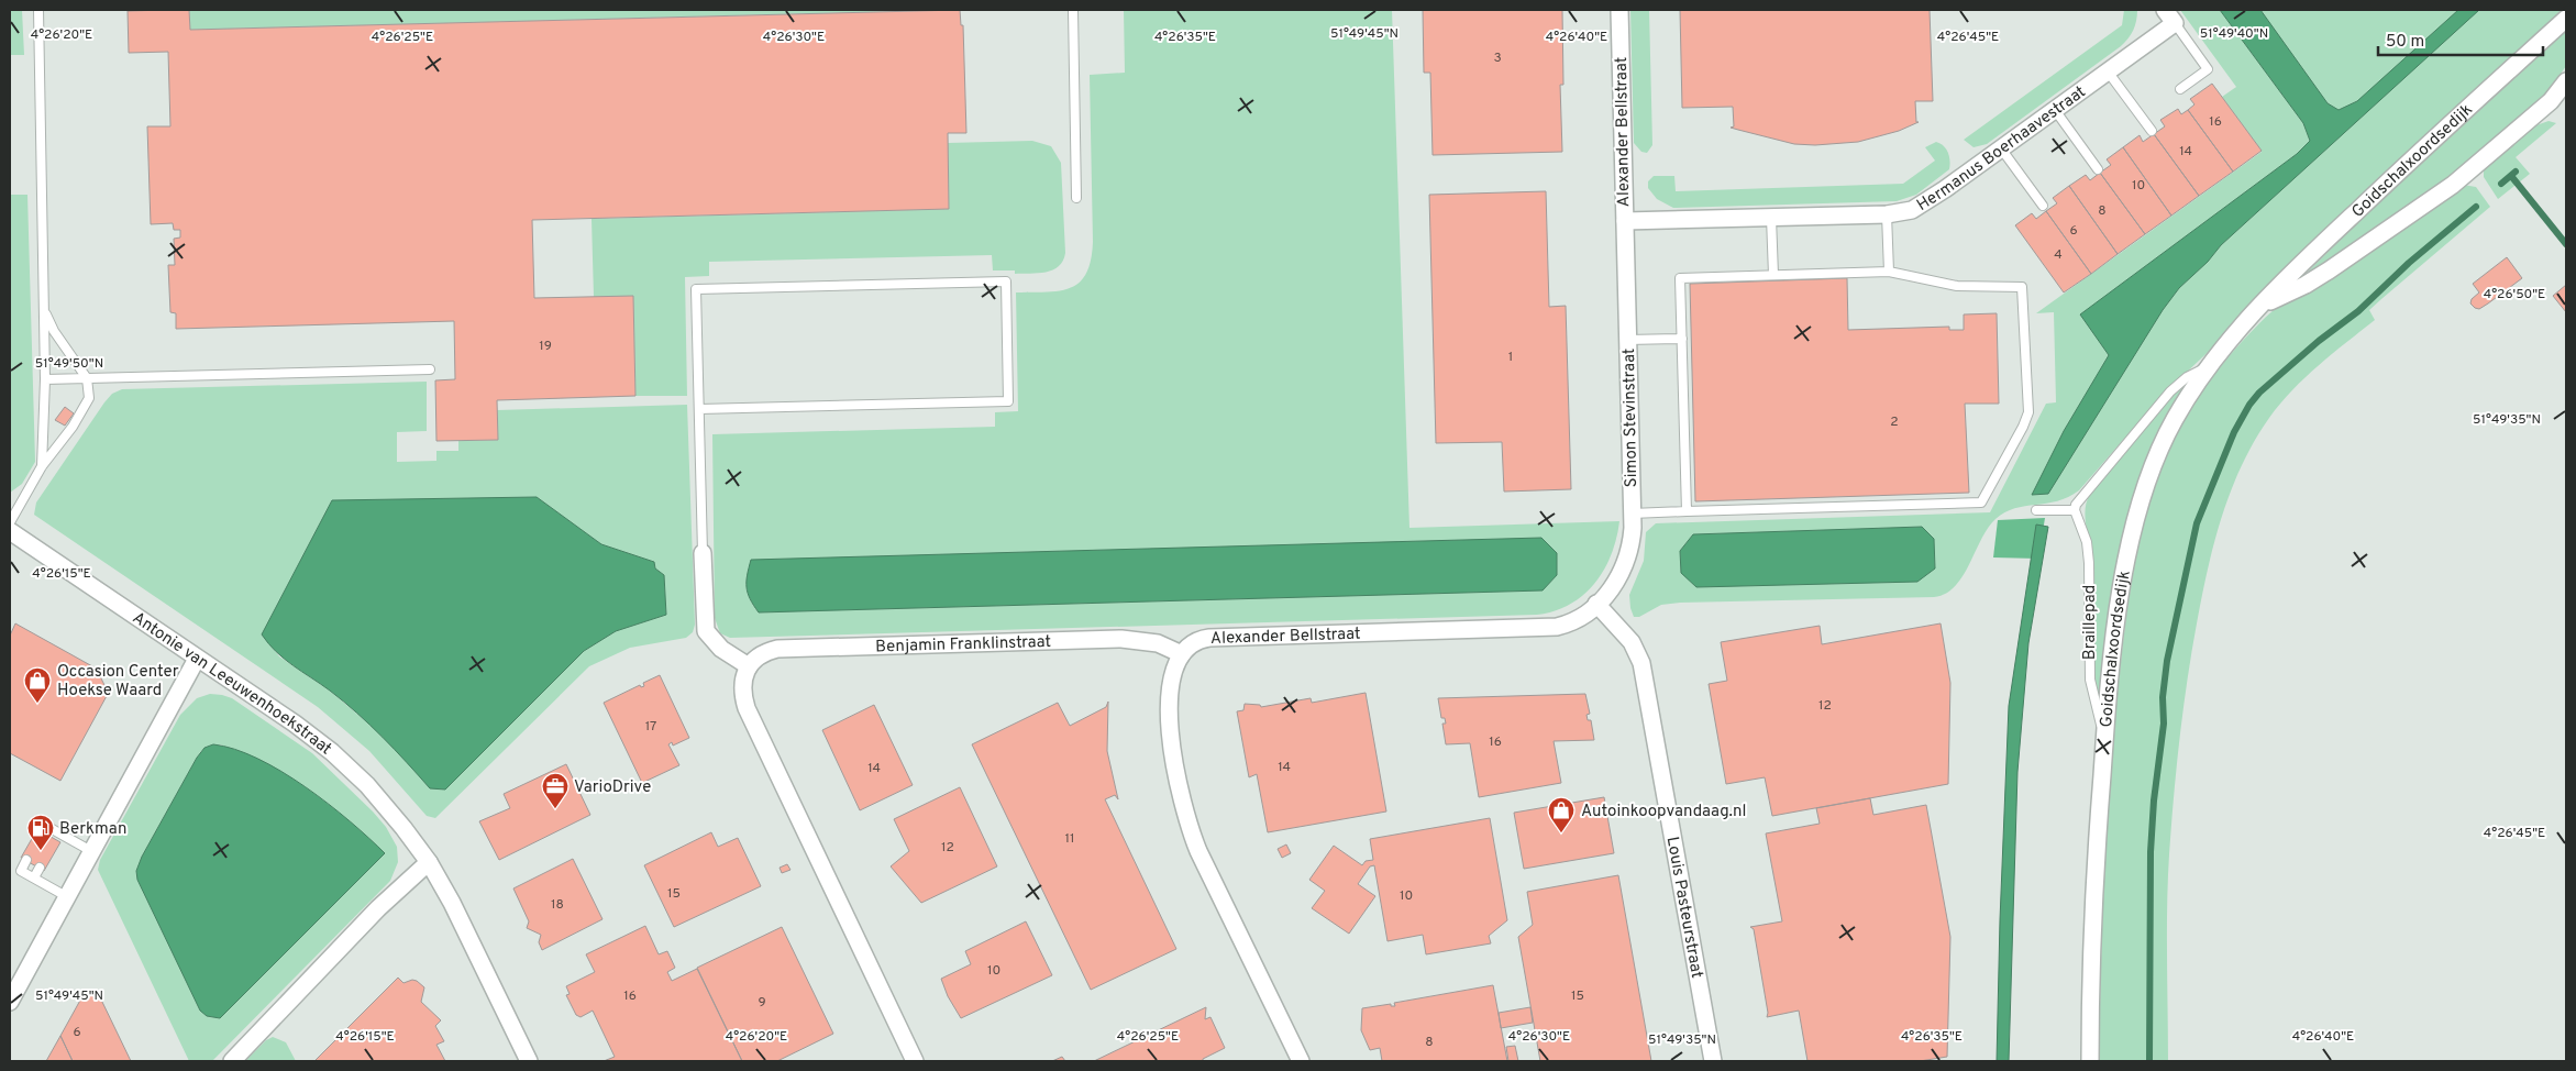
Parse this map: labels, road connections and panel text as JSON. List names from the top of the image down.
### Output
{
  "streets": {
    "street": [
      "Alexander Bellstraat",
      "Hermanus Boerhaavestraat",
      "Goidschalxoordsedijk",
      "Simon Stevinstraat",
      "Benjamin Franklinstraat",
      "Antonie van Leeuwenhoekstraat",
      "Louis Pasteurstraat"
    ],
    "lane": ["Braillepad"]
  },
  "crossings": [
    ["Alexander Bellstraat", "Hermanus Boerhaavestraat"],
    ["Alexander Bellstraat", "Simon Stevinstraat"],
    ["Alexander Bellstraat", "Benjamin Franklinstraat"],
    ["Alexander Bellstraat", "Louis Pasteurstraat"],
    ["Hermanus Boerhaavestraat", "Simon Stevinstraat"],
    ["Goidschalxoordsedijk", "Braillepad"],
    ["Simon Stevinstraat", "Louis Pasteurstraat"]
  ],
  "places": {
    "shop": ["Occasion Center Hoekse Waard", "Autoinkoopvandaag.nl"],
    "office": ["VarioDrive"],
    "fuel station": ["Berkman"]
  },
  "house_numbers": [
    "3",
    "16",
    "14",
    "10",
    "8",
    "6",
    "4",
    "19",
    "1",
    "2",
    "12",
    "17",
    "16",
    "14",
    "14",
    "11",
    "12",
    "15",
    "10",
    "18",
    "10",
    "16",
    "15",
    "9",
    "6",
    "8"
  ],
  "scale_bar": "50 m",
  "coordinates": [
    "51°49'45\"N",
    "51°49'40\"N",
    "4°26'20\"E",
    "4°26'25\"E",
    "4°26'30\"E",
    "4°26'35\"E",
    "4°26'40\"E",
    "4°26'45\"E",
    "4°26'50\"E",
    "51°49'50\"N",
    "51°49'35\"N",
    "4°26'15\"E"
  ]
}
